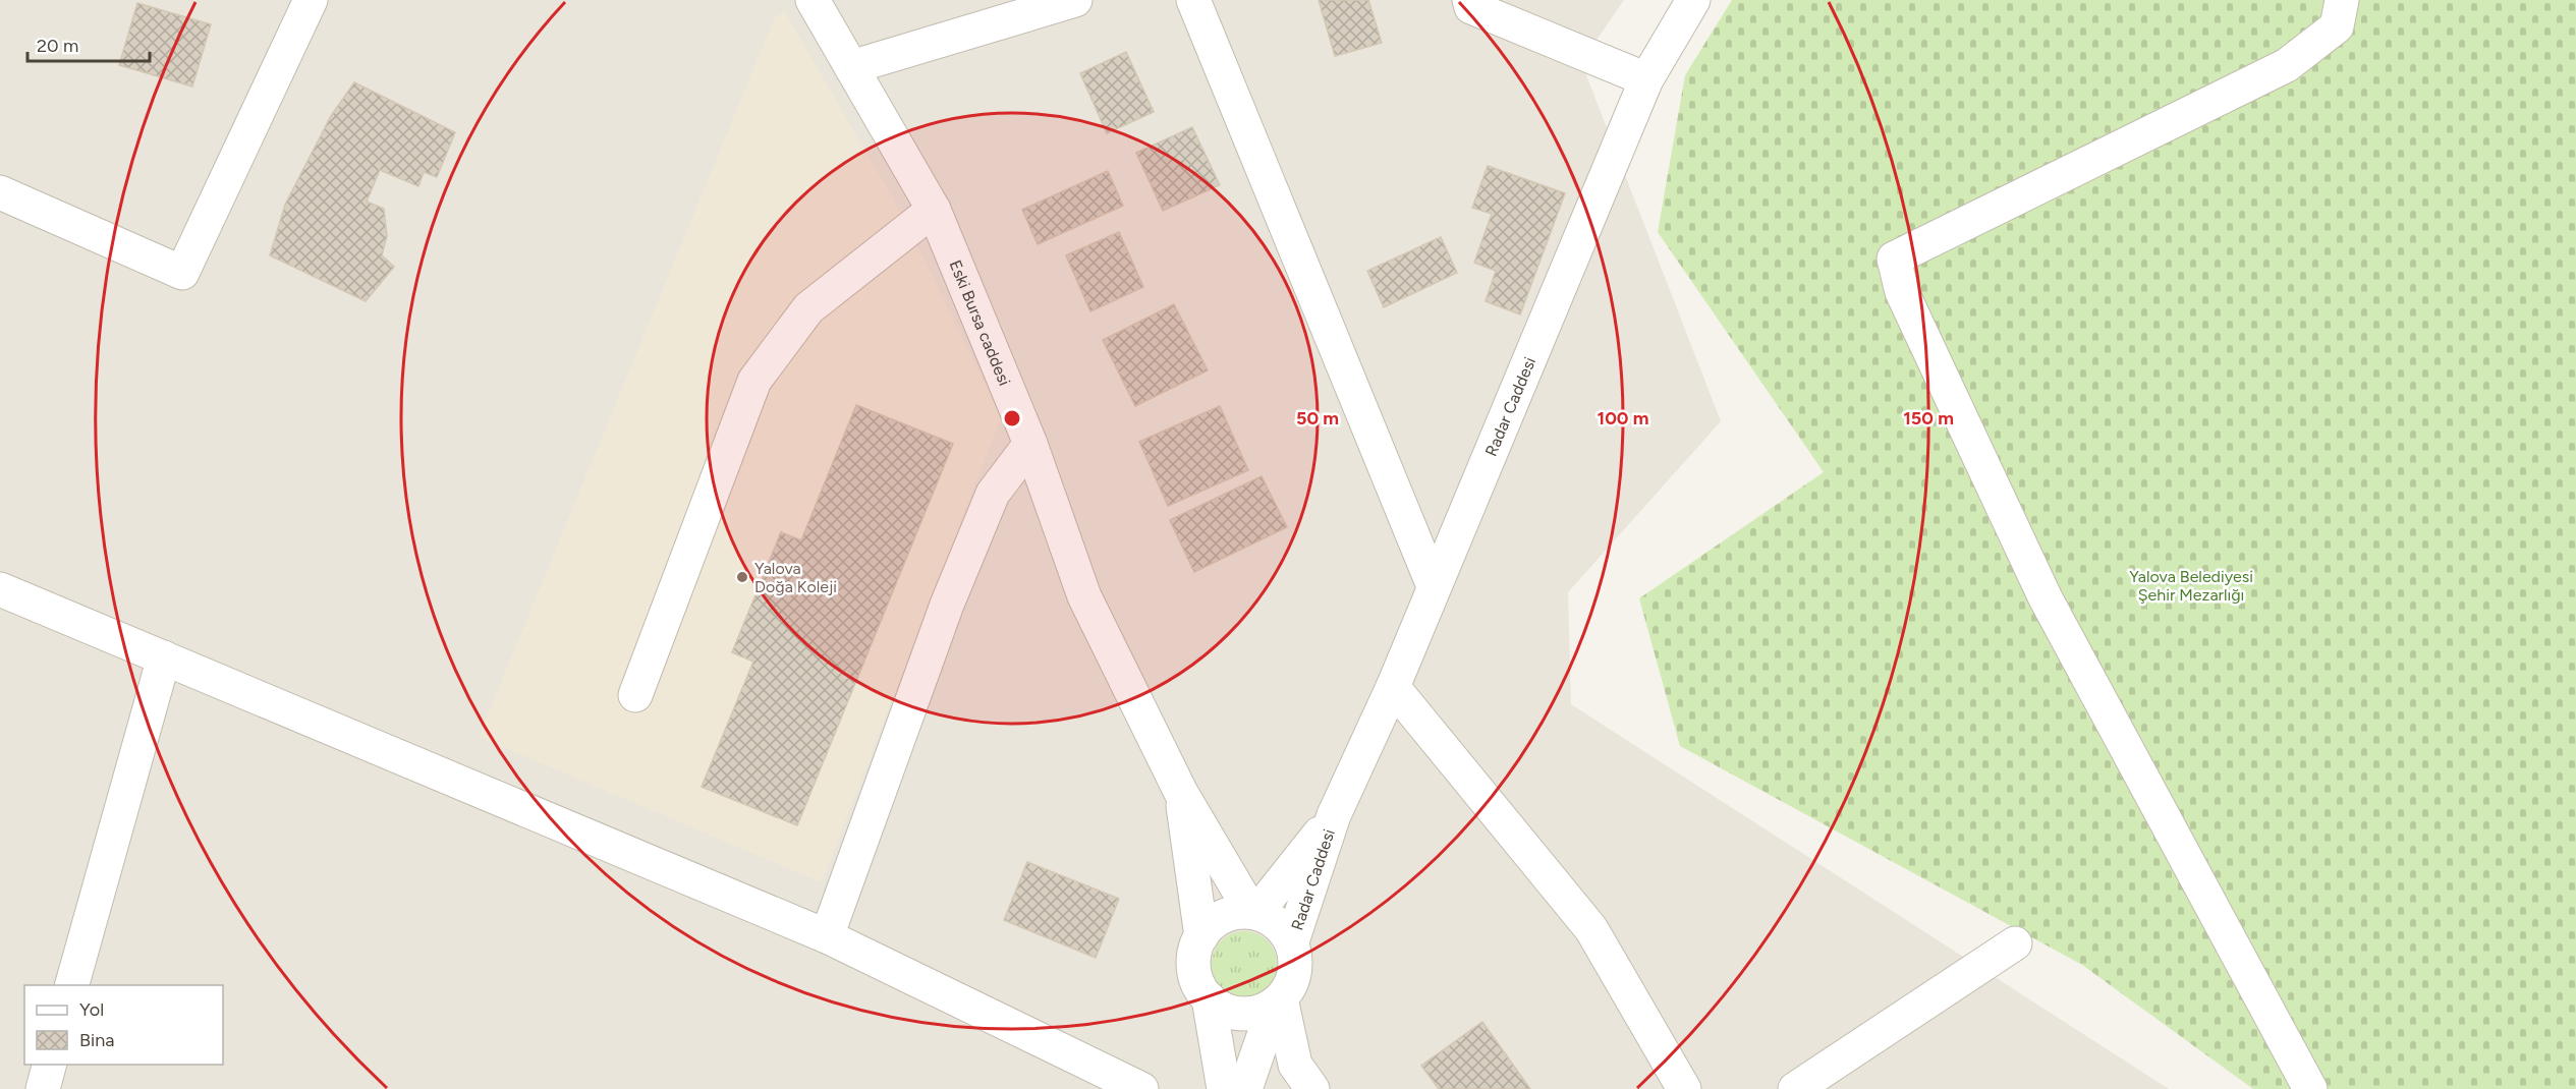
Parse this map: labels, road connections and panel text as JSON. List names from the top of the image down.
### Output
{
  "streets": {
    "street": ["Eski Bursa caddesi", "Radar Caddesi"]
  },
  "crossings": [
    ["Eski Bursa caddesi", "Radar Caddesi"]
  ],
  "parks": ["Yalova Belediyesi Şehir Mezarlığı"],
  "places": ["Yalova Doğa Koleji"],
  "legend": ["Yol", "Bina"],
  "scale_bar": "20 m",
  "rings": ["50 m", "100 m", "150 m"]
}
